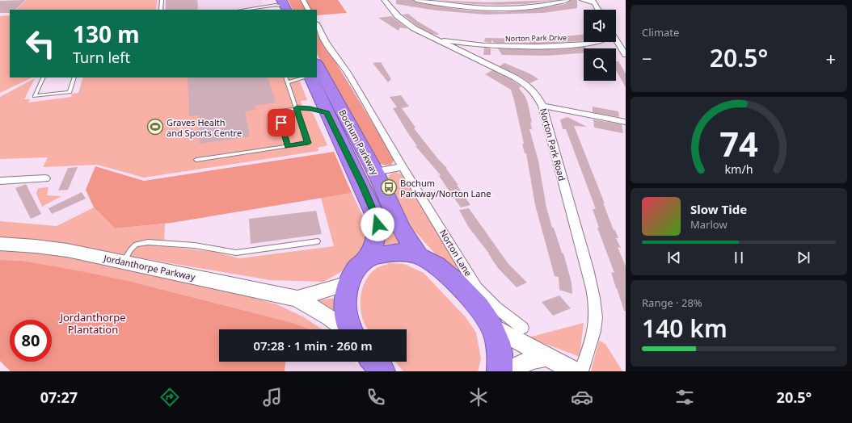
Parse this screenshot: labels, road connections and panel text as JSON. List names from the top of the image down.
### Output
{
  "streets": {
    "highway": ["Bochum Parkway"],
    "main road": ["Jordanthorpe Parkway"],
    "street": ["Norton Park Drive", "Norton Park Road", "Norton Lane"]
  },
  "crossings": [
    ["Norton Park Drive", "Norton Park Road"]
  ],
  "parks": ["Jordanthorpe Plantation"],
  "places": {
    "sports": ["Graves Health and Sports Centre"],
    "bus stop": ["Bochum Parkway/Norton Lane"]
  },
  "page": {
    "tile": [
      "Climate",
      ["Range · 28%", "140 km"]
    ],
    "turn": ["130 m", "Turn left"],
    "heat": ["−", "20.5°", "+"],
    "song": ["Slow Tide", "Marlow"],
    "limit": "80",
    "trip": "07:28 · 1 min · 260 m",
    "tabs": ["07:27", "20.5°"],
    "gauge": ["74", "km/h"]
  }
}
